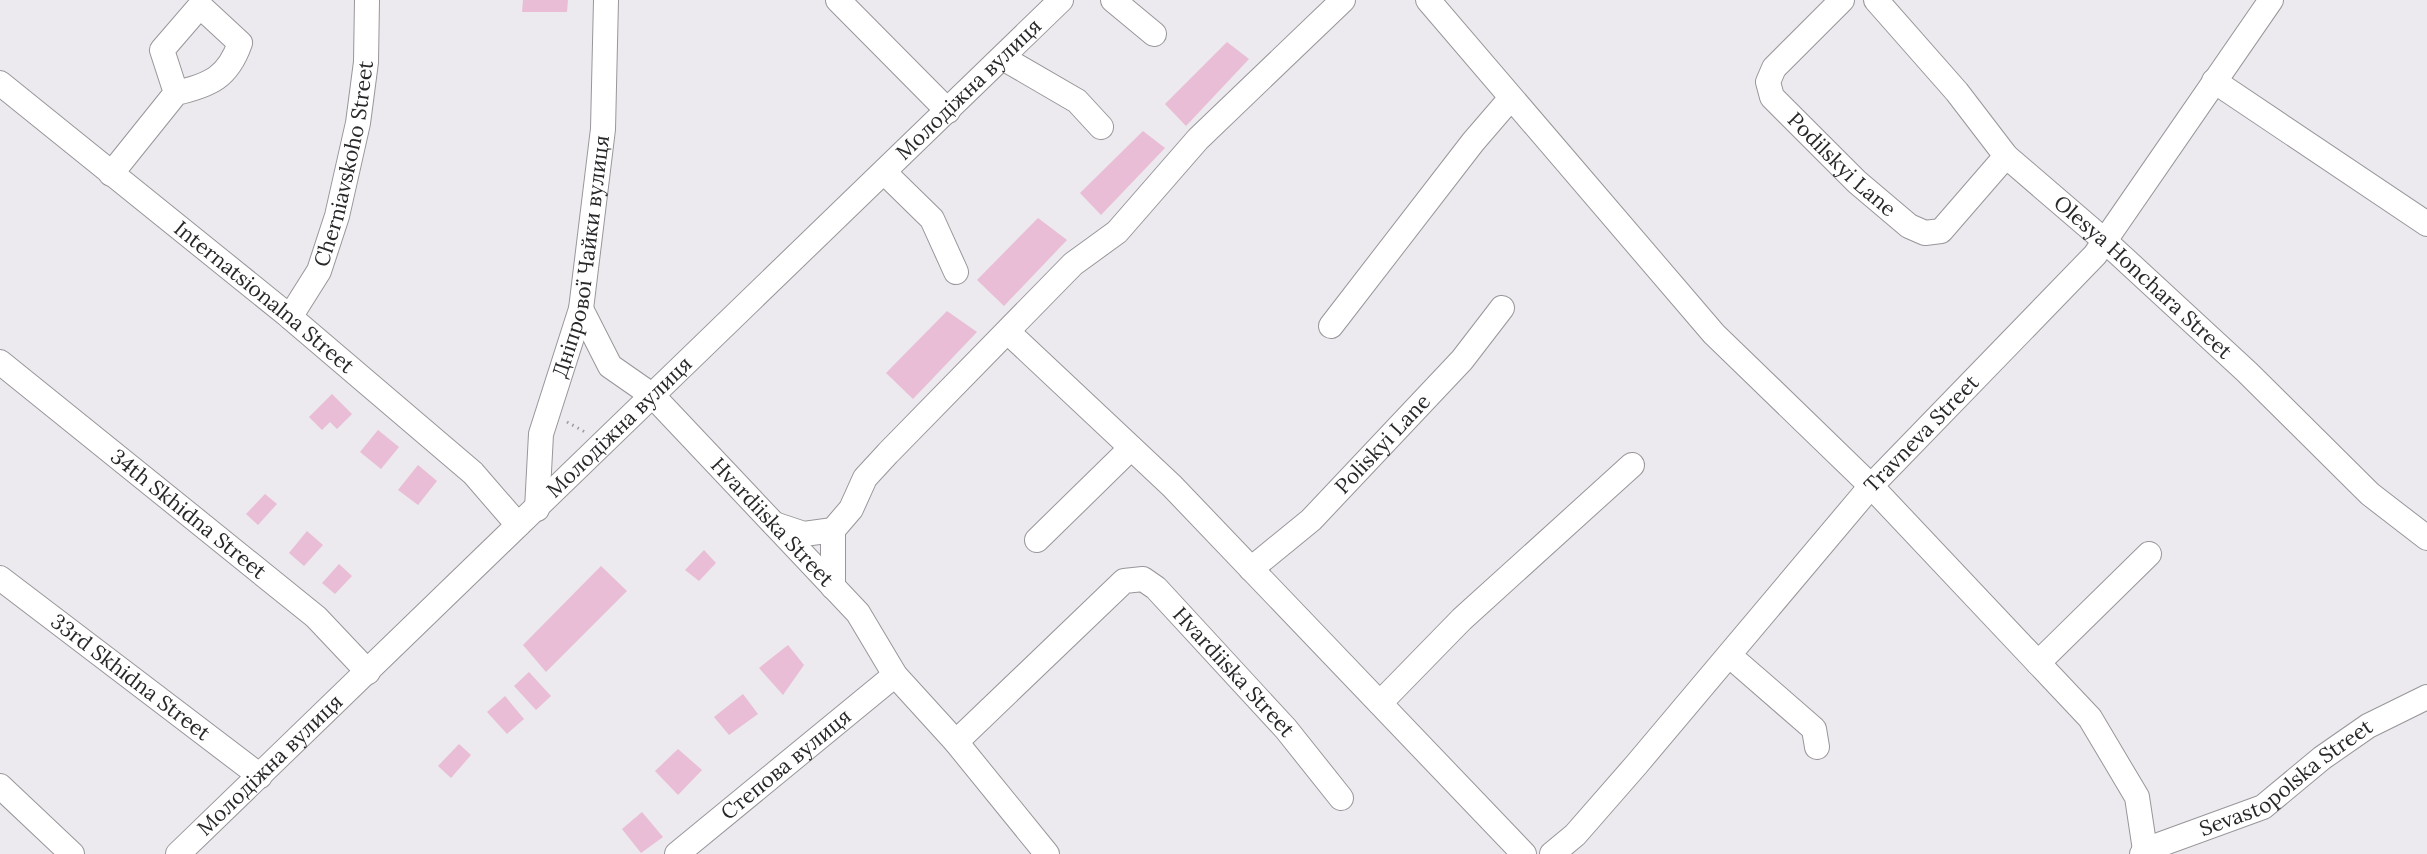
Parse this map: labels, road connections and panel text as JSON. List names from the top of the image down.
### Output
{
  "streets": {
    "street": [
      "Молодіжна вулиця",
      "Cherniavskoho Street",
      "Podilskyi Lane",
      "Дніпрової Чайки вулиця",
      "Olesya Honchara Street",
      "Internatsionalna Street",
      "Travneva Street",
      "Poliskyi Lane",
      "34th Skhidna Street",
      "Hvardiiska Street",
      "33rd Skhidna Street",
      "Степова вулиця",
      "Sevastopolska Street"
    ]
  },
  "crossings": [
    ["Молодіжна вулиця", "Дніпрової Чайки вулиця"],
    ["Молодіжна вулиця", "Internatsionalna Street"],
    ["Молодіжна вулиця", "34th Skhidna Street"],
    ["Молодіжна вулиця", "Hvardiiska Street"],
    ["Молодіжна вулиця", "33rd Skhidna Street"],
    ["Cherniavskoho Street", "Internatsionalna Street"],
    ["Podilskyi Lane", "Olesya Honchara Street"],
    ["Дніпрової Чайки вулиця", "Hvardiiska Street"],
    ["Olesya Honchara Street", "Travneva Street"],
    ["Hvardiiska Street", "Степова вулиця"]
  ]
}
